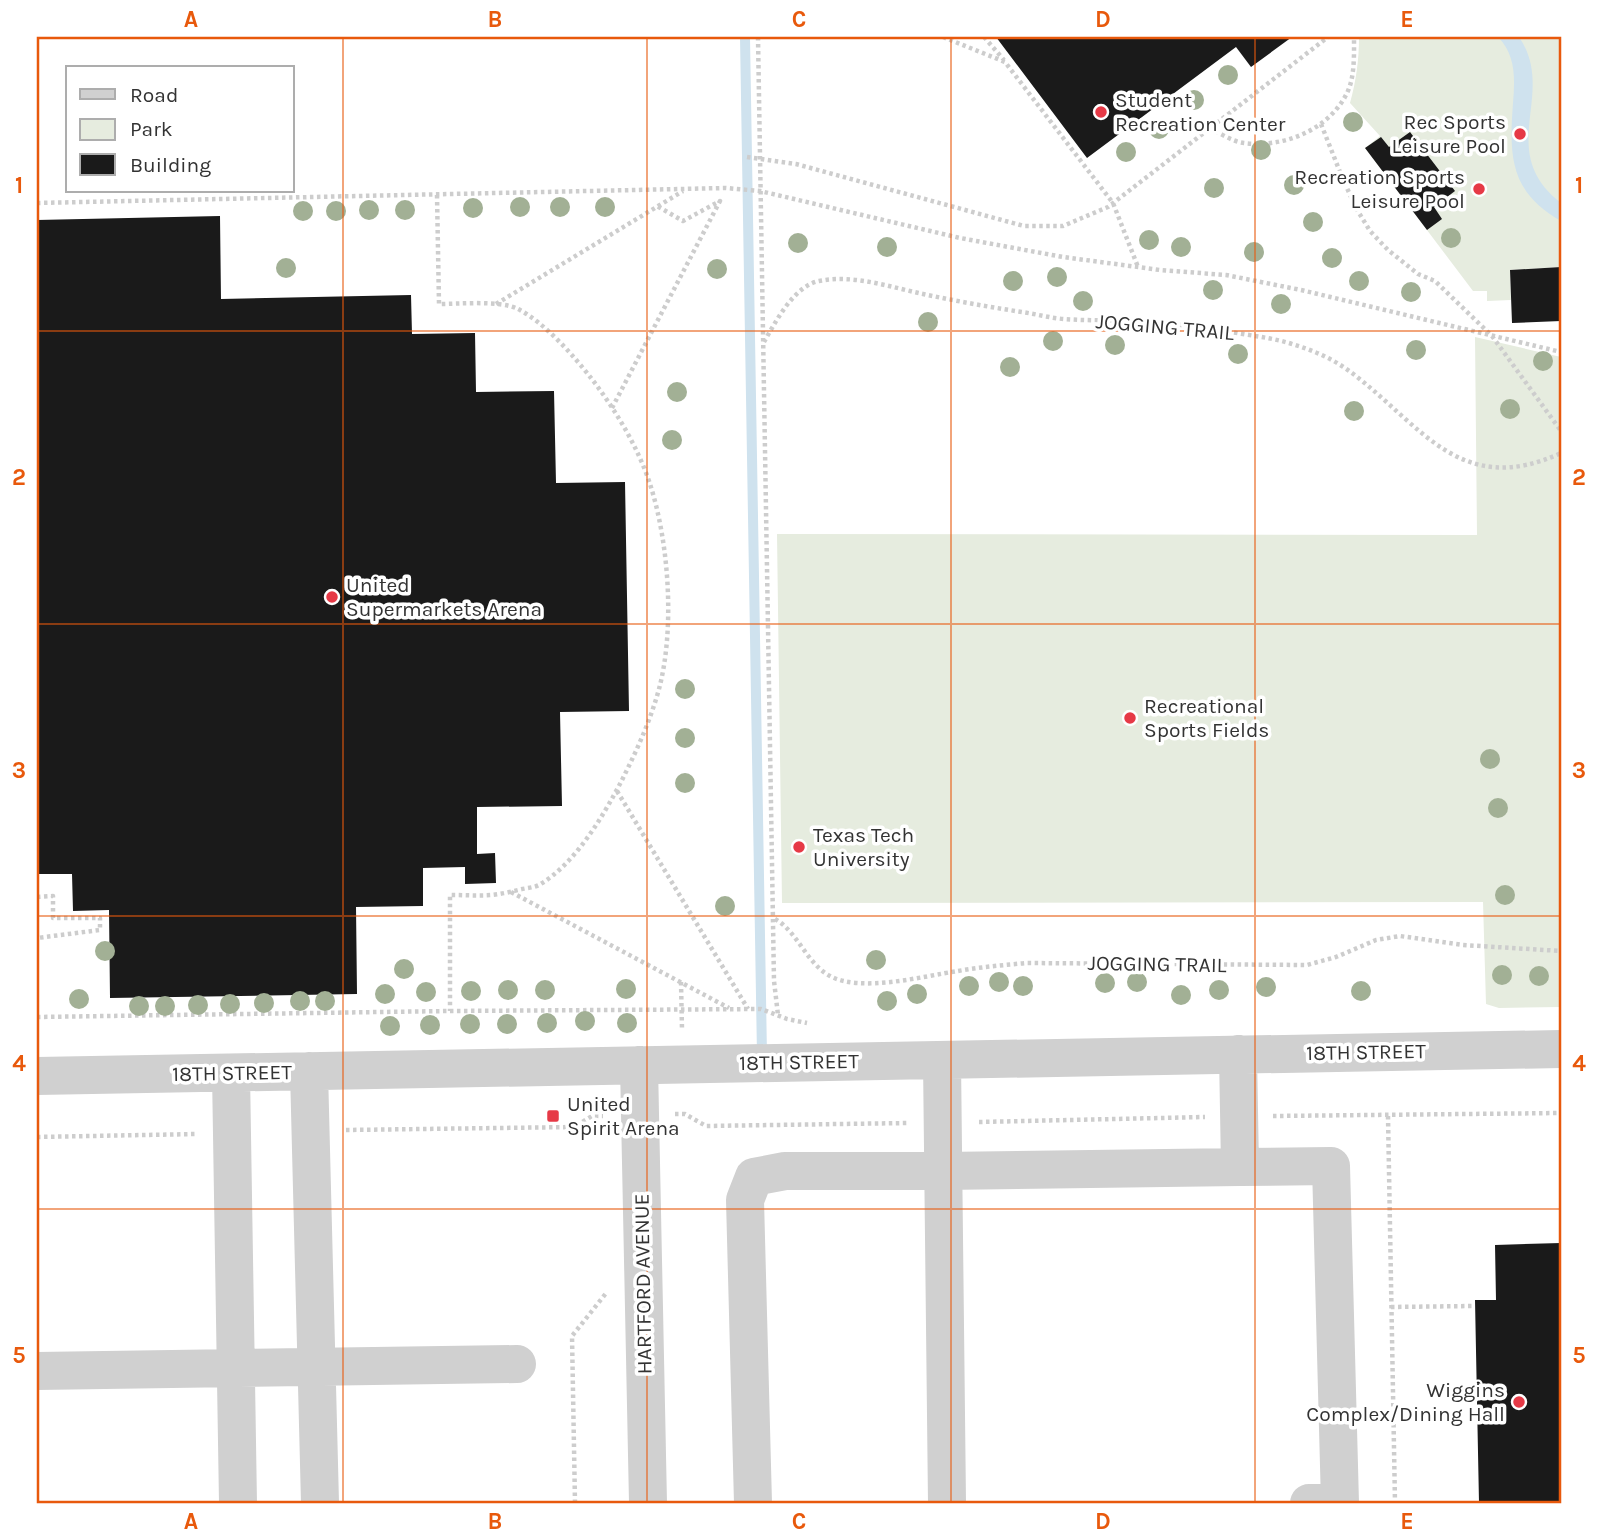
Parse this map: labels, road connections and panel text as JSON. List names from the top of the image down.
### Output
{
  "streets": {
    "street": ["18TH STREET", "HARTFORD AVENUE"],
    "path": ["JOGGING TRAIL"]
  },
  "crossings": [
    ["18TH STREET", "HARTFORD AVENUE"]
  ],
  "places": {
    "other": [
      "Student Recreation Center",
      "Rec Sports Leisure Pool",
      "Recreation Sports Leisure Pool",
      "United Supermarkets Arena",
      "Recreational Sports Fields",
      "Texas Tech University",
      "Wiggins Complex/Dining Hall"
    ],
    "transit": ["United Spirit Arena"]
  },
  "legend": ["Road", "Park", "Building"],
  "grid": {
    "columns": [
      "A",
      "B",
      "C",
      "D",
      "E"
    ],
    "rows": [
      "1",
      "2",
      "3",
      "4",
      "5"
    ]
  }
}
